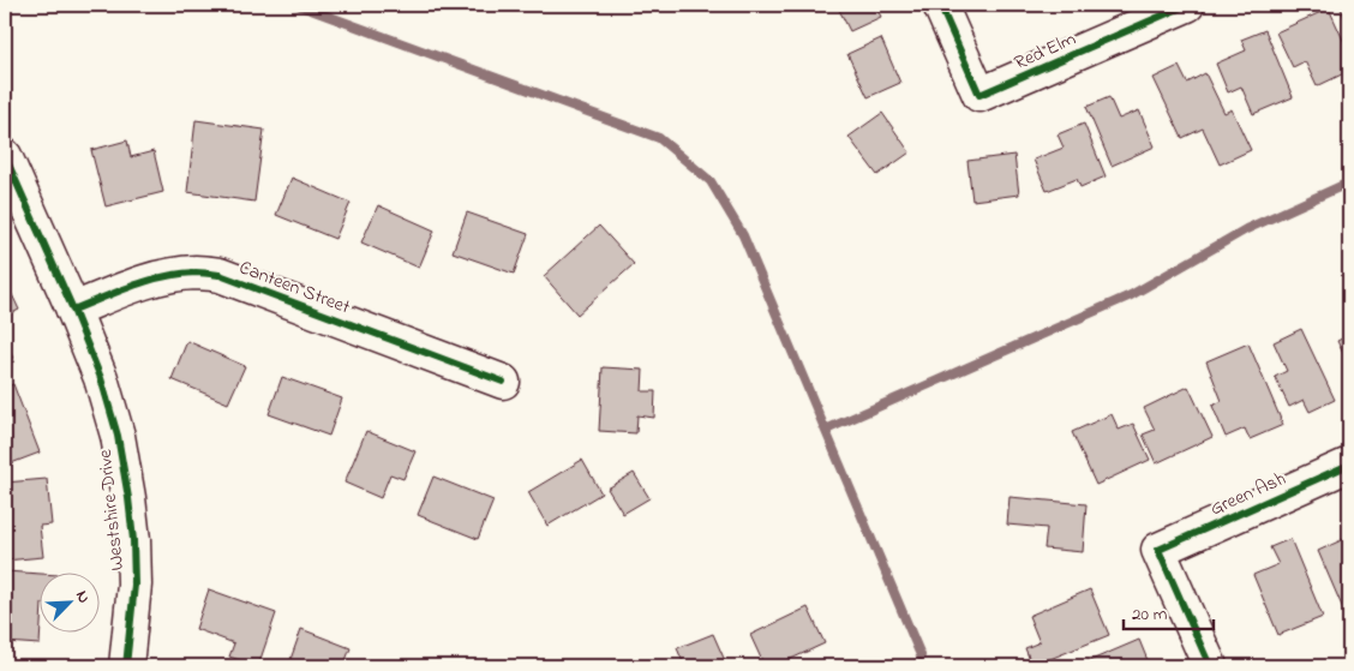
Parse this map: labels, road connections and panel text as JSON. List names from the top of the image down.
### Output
{
  "streets": {
    "street": [
      "Red Elm",
      "Canteen Street",
      "Green Ash",
      "Westshire Drive"
    ]
  },
  "crossings": [
    ["Canteen Street", "Westshire Drive"]
  ],
  "scale_bar": "20 m",
  "north": "top right"
}
